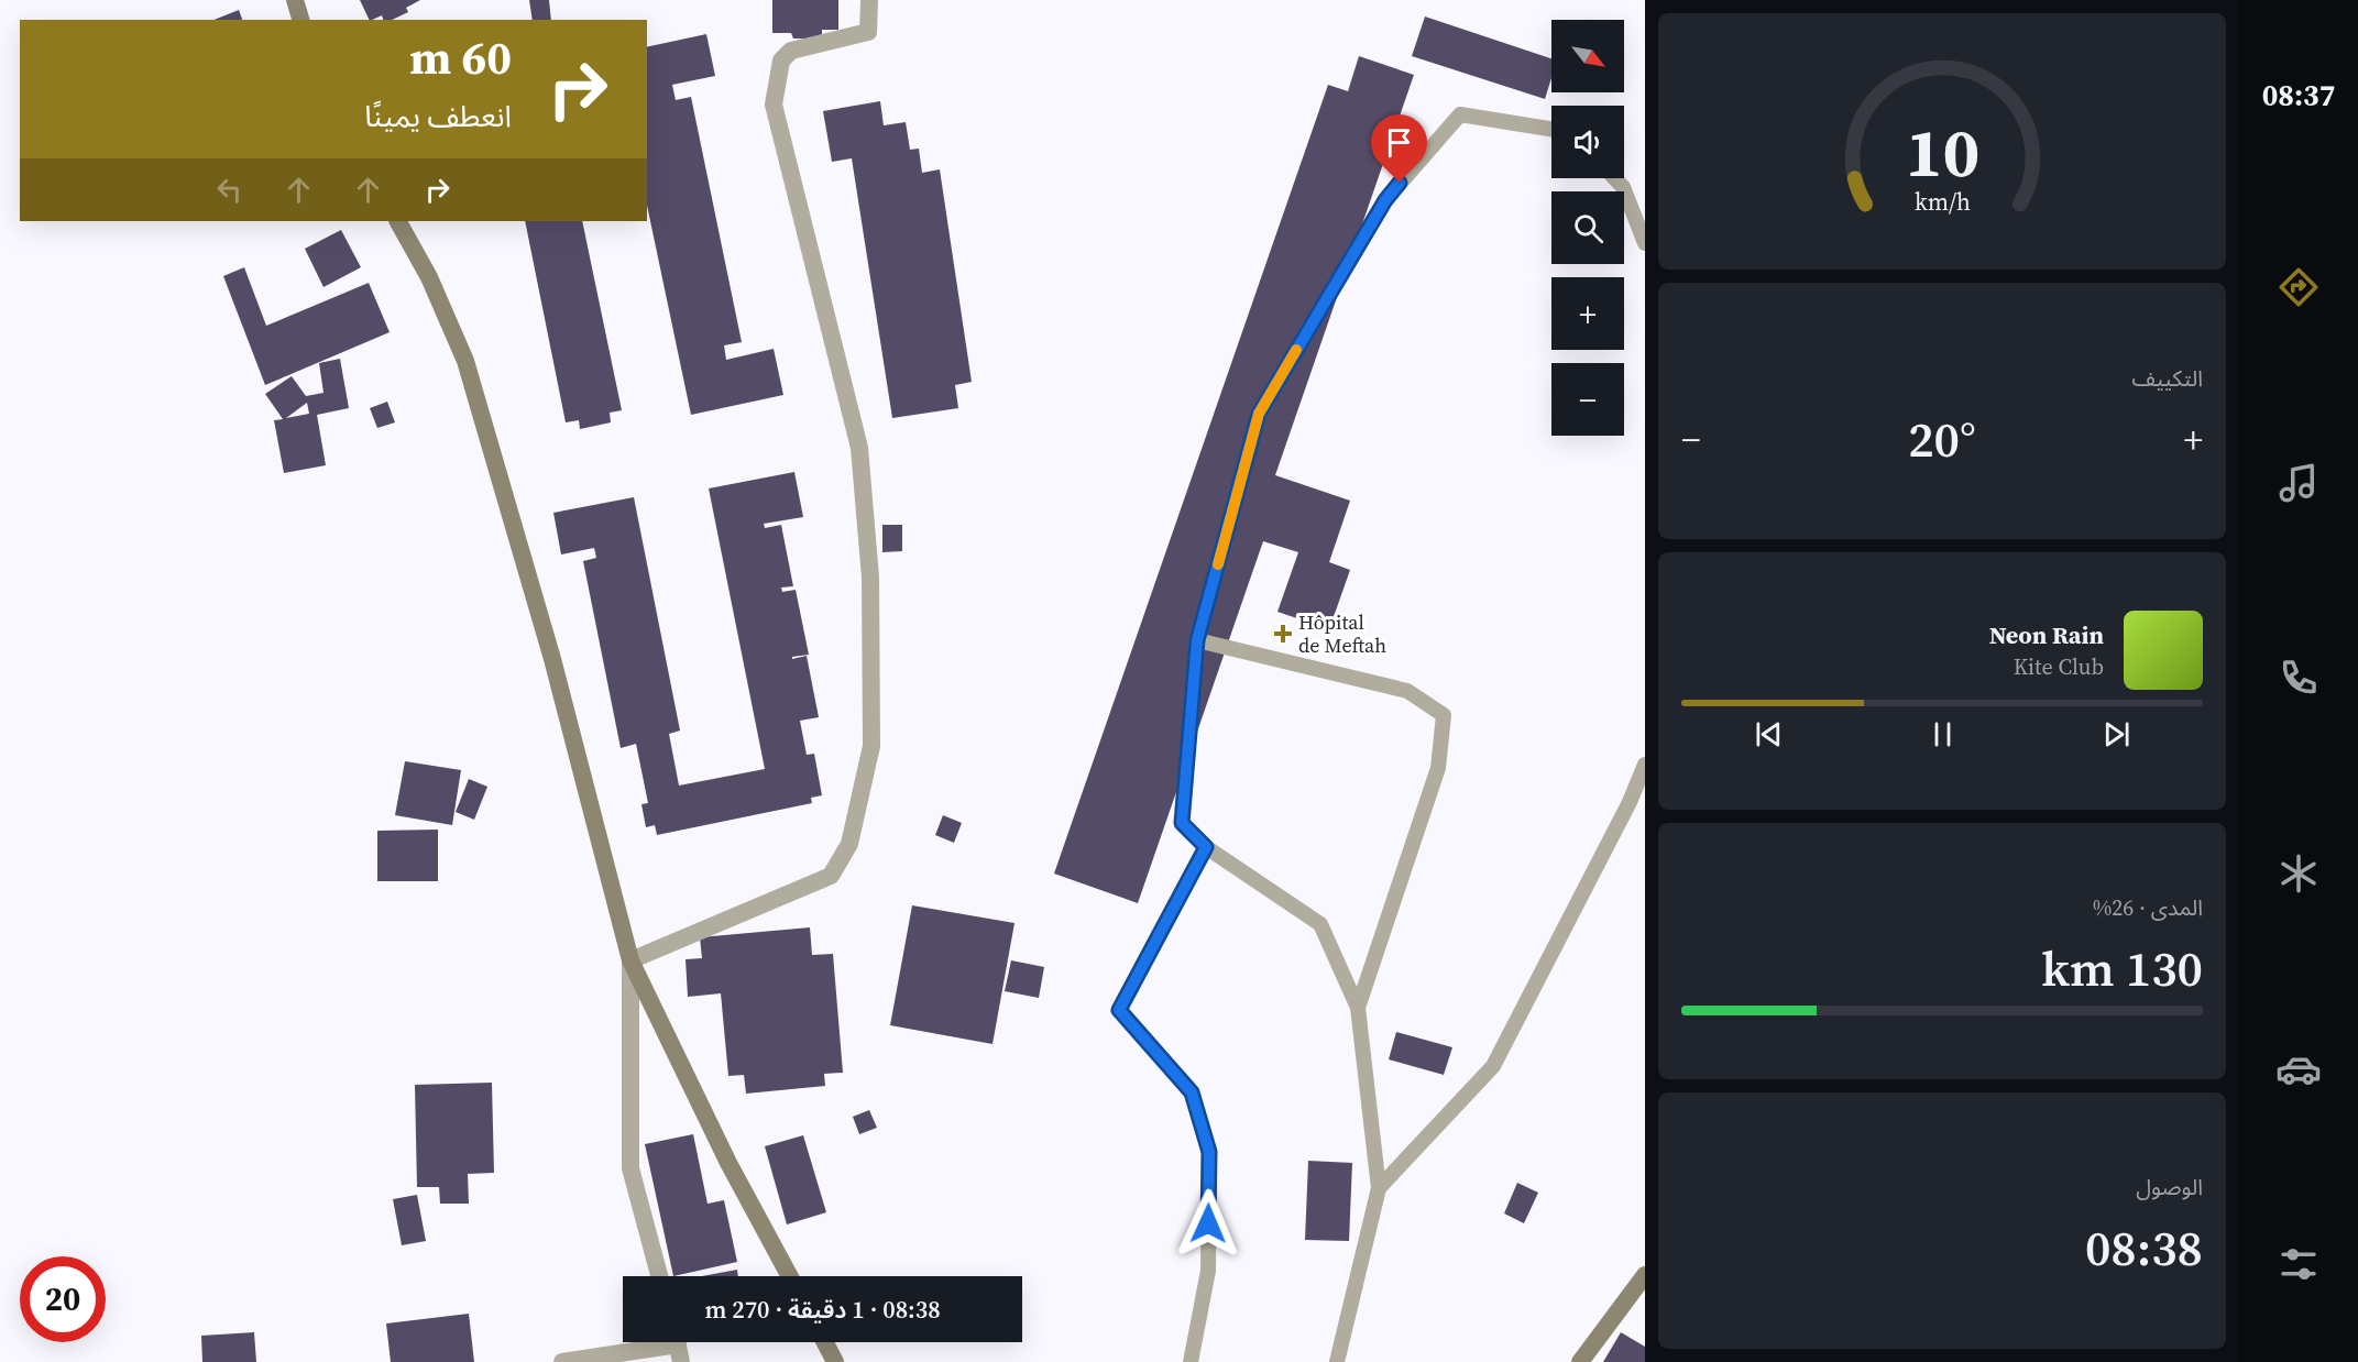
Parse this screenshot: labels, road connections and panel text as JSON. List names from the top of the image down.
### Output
{
  "places": {
    "health": ["Hôpital de Meftah"]
  },
  "north": "bottom right",
  "page": {
    "tabs": "08:37",
    "map_buttons": ["+", "−"],
    "turn": ["60 m", "انعطف يمينًا"],
    "tile": [
      "التكييف",
      ["المدى · 26%", "130 km"],
      ["الوصول", "08:38"]
    ],
    "heat": ["−", "20°", "+"],
    "song": ["Neon Rain", "Kite Club"],
    "limit": "20",
    "trip": "08:38 · 1 دقيقة · 270 m",
    "gauge": ["10", "km/h"]
  }
}
